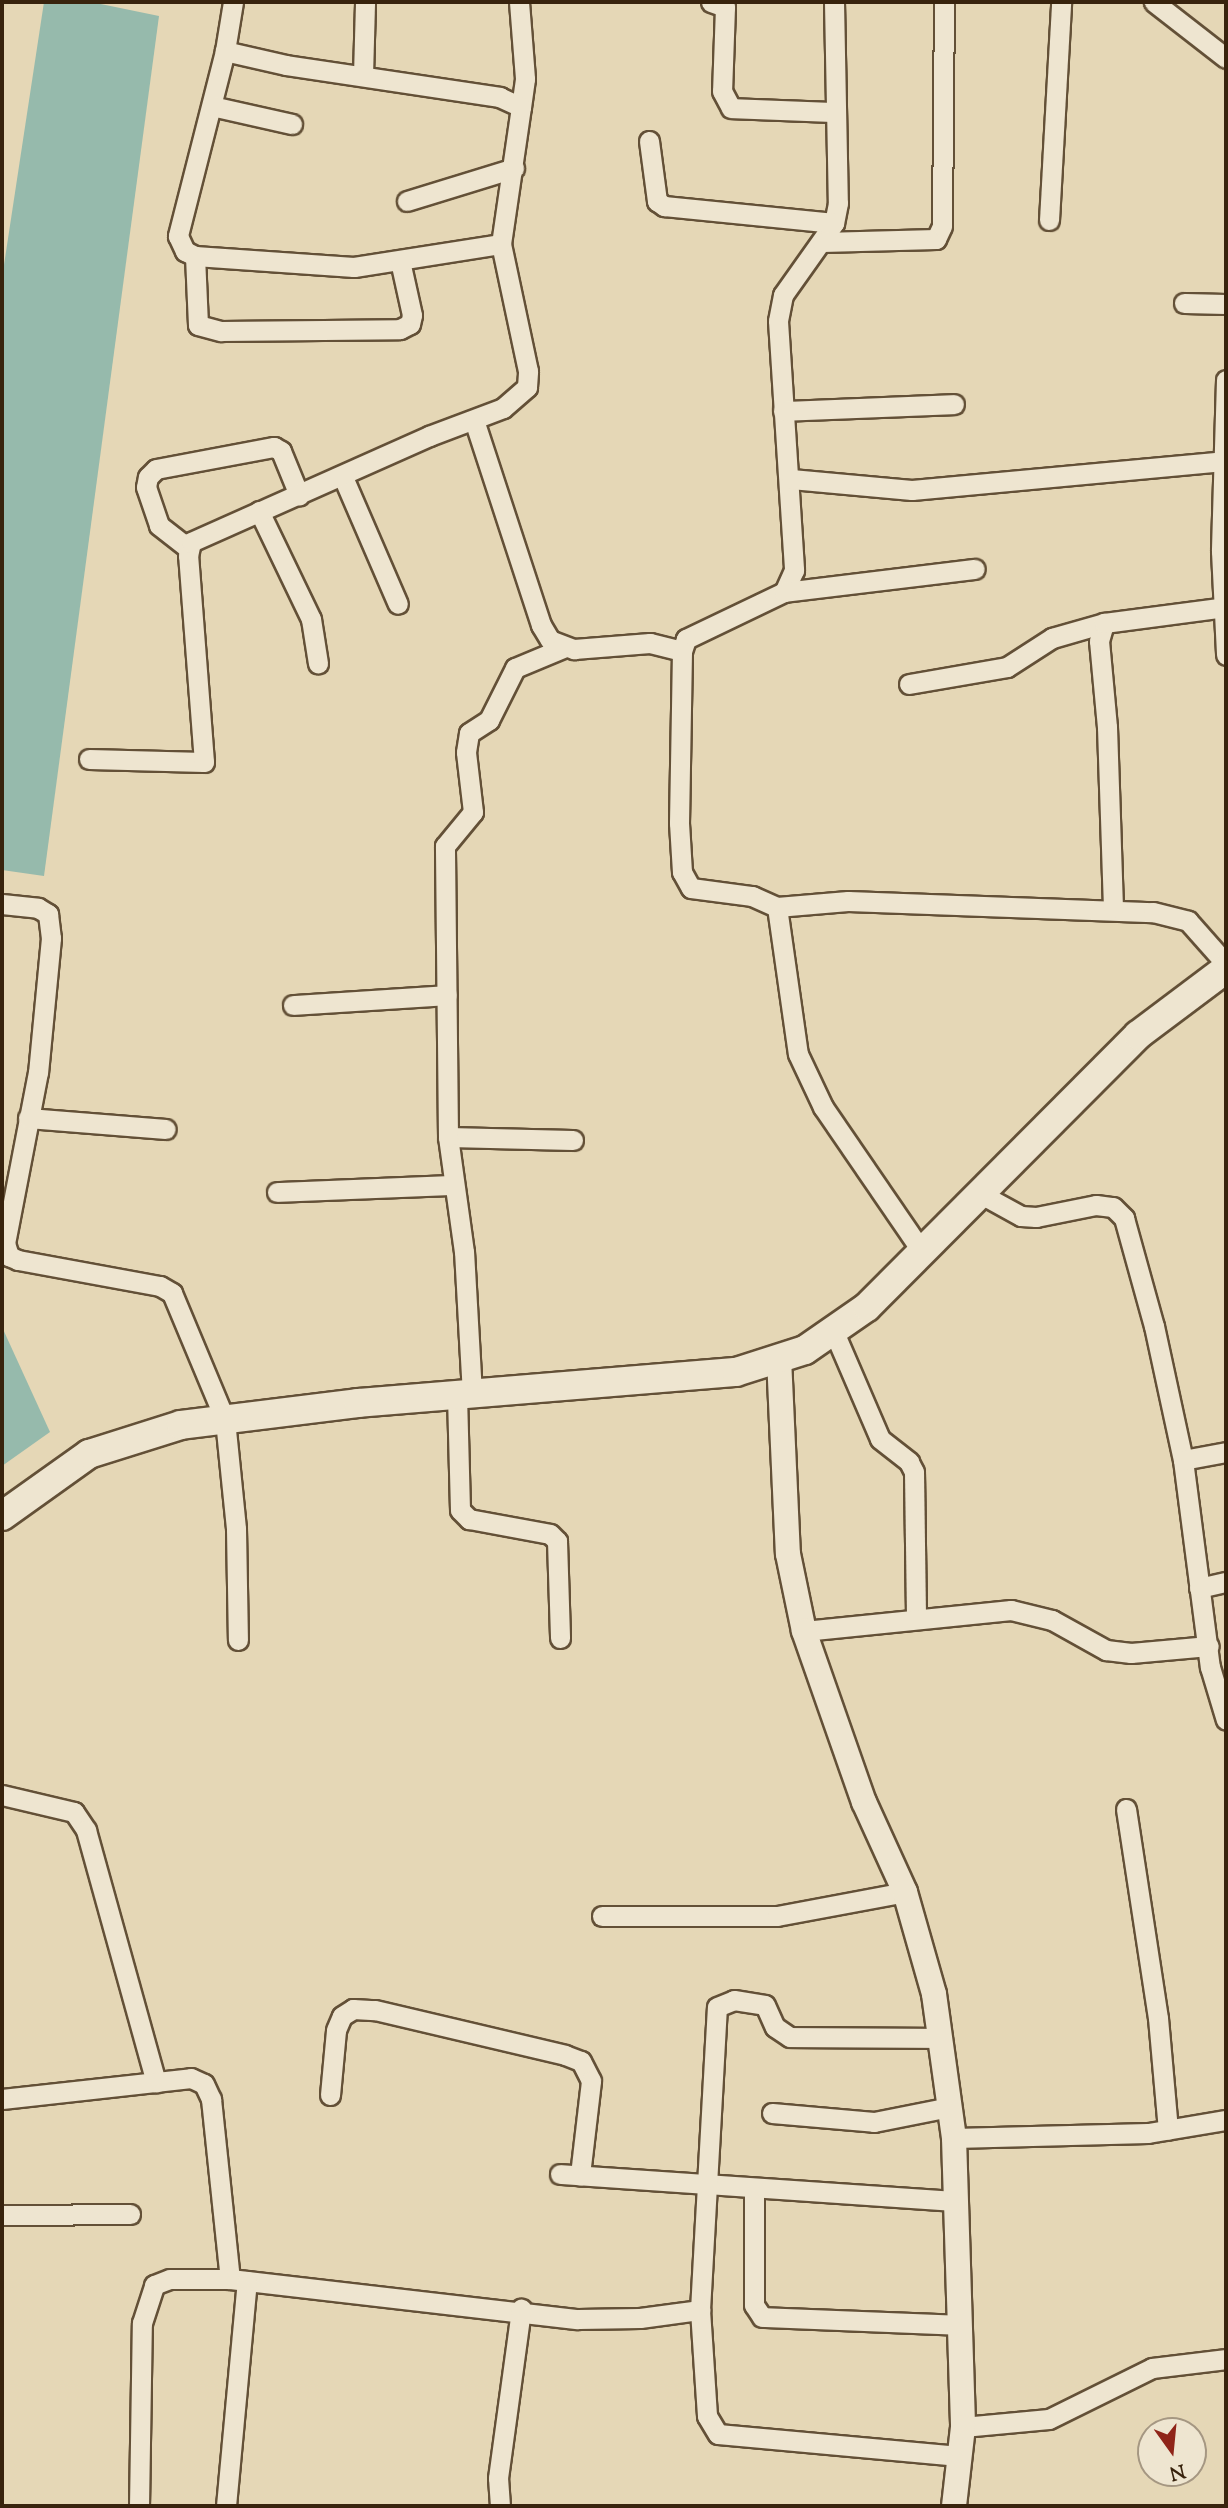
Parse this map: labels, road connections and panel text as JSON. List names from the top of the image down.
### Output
{
  "north": "bottom"
}
